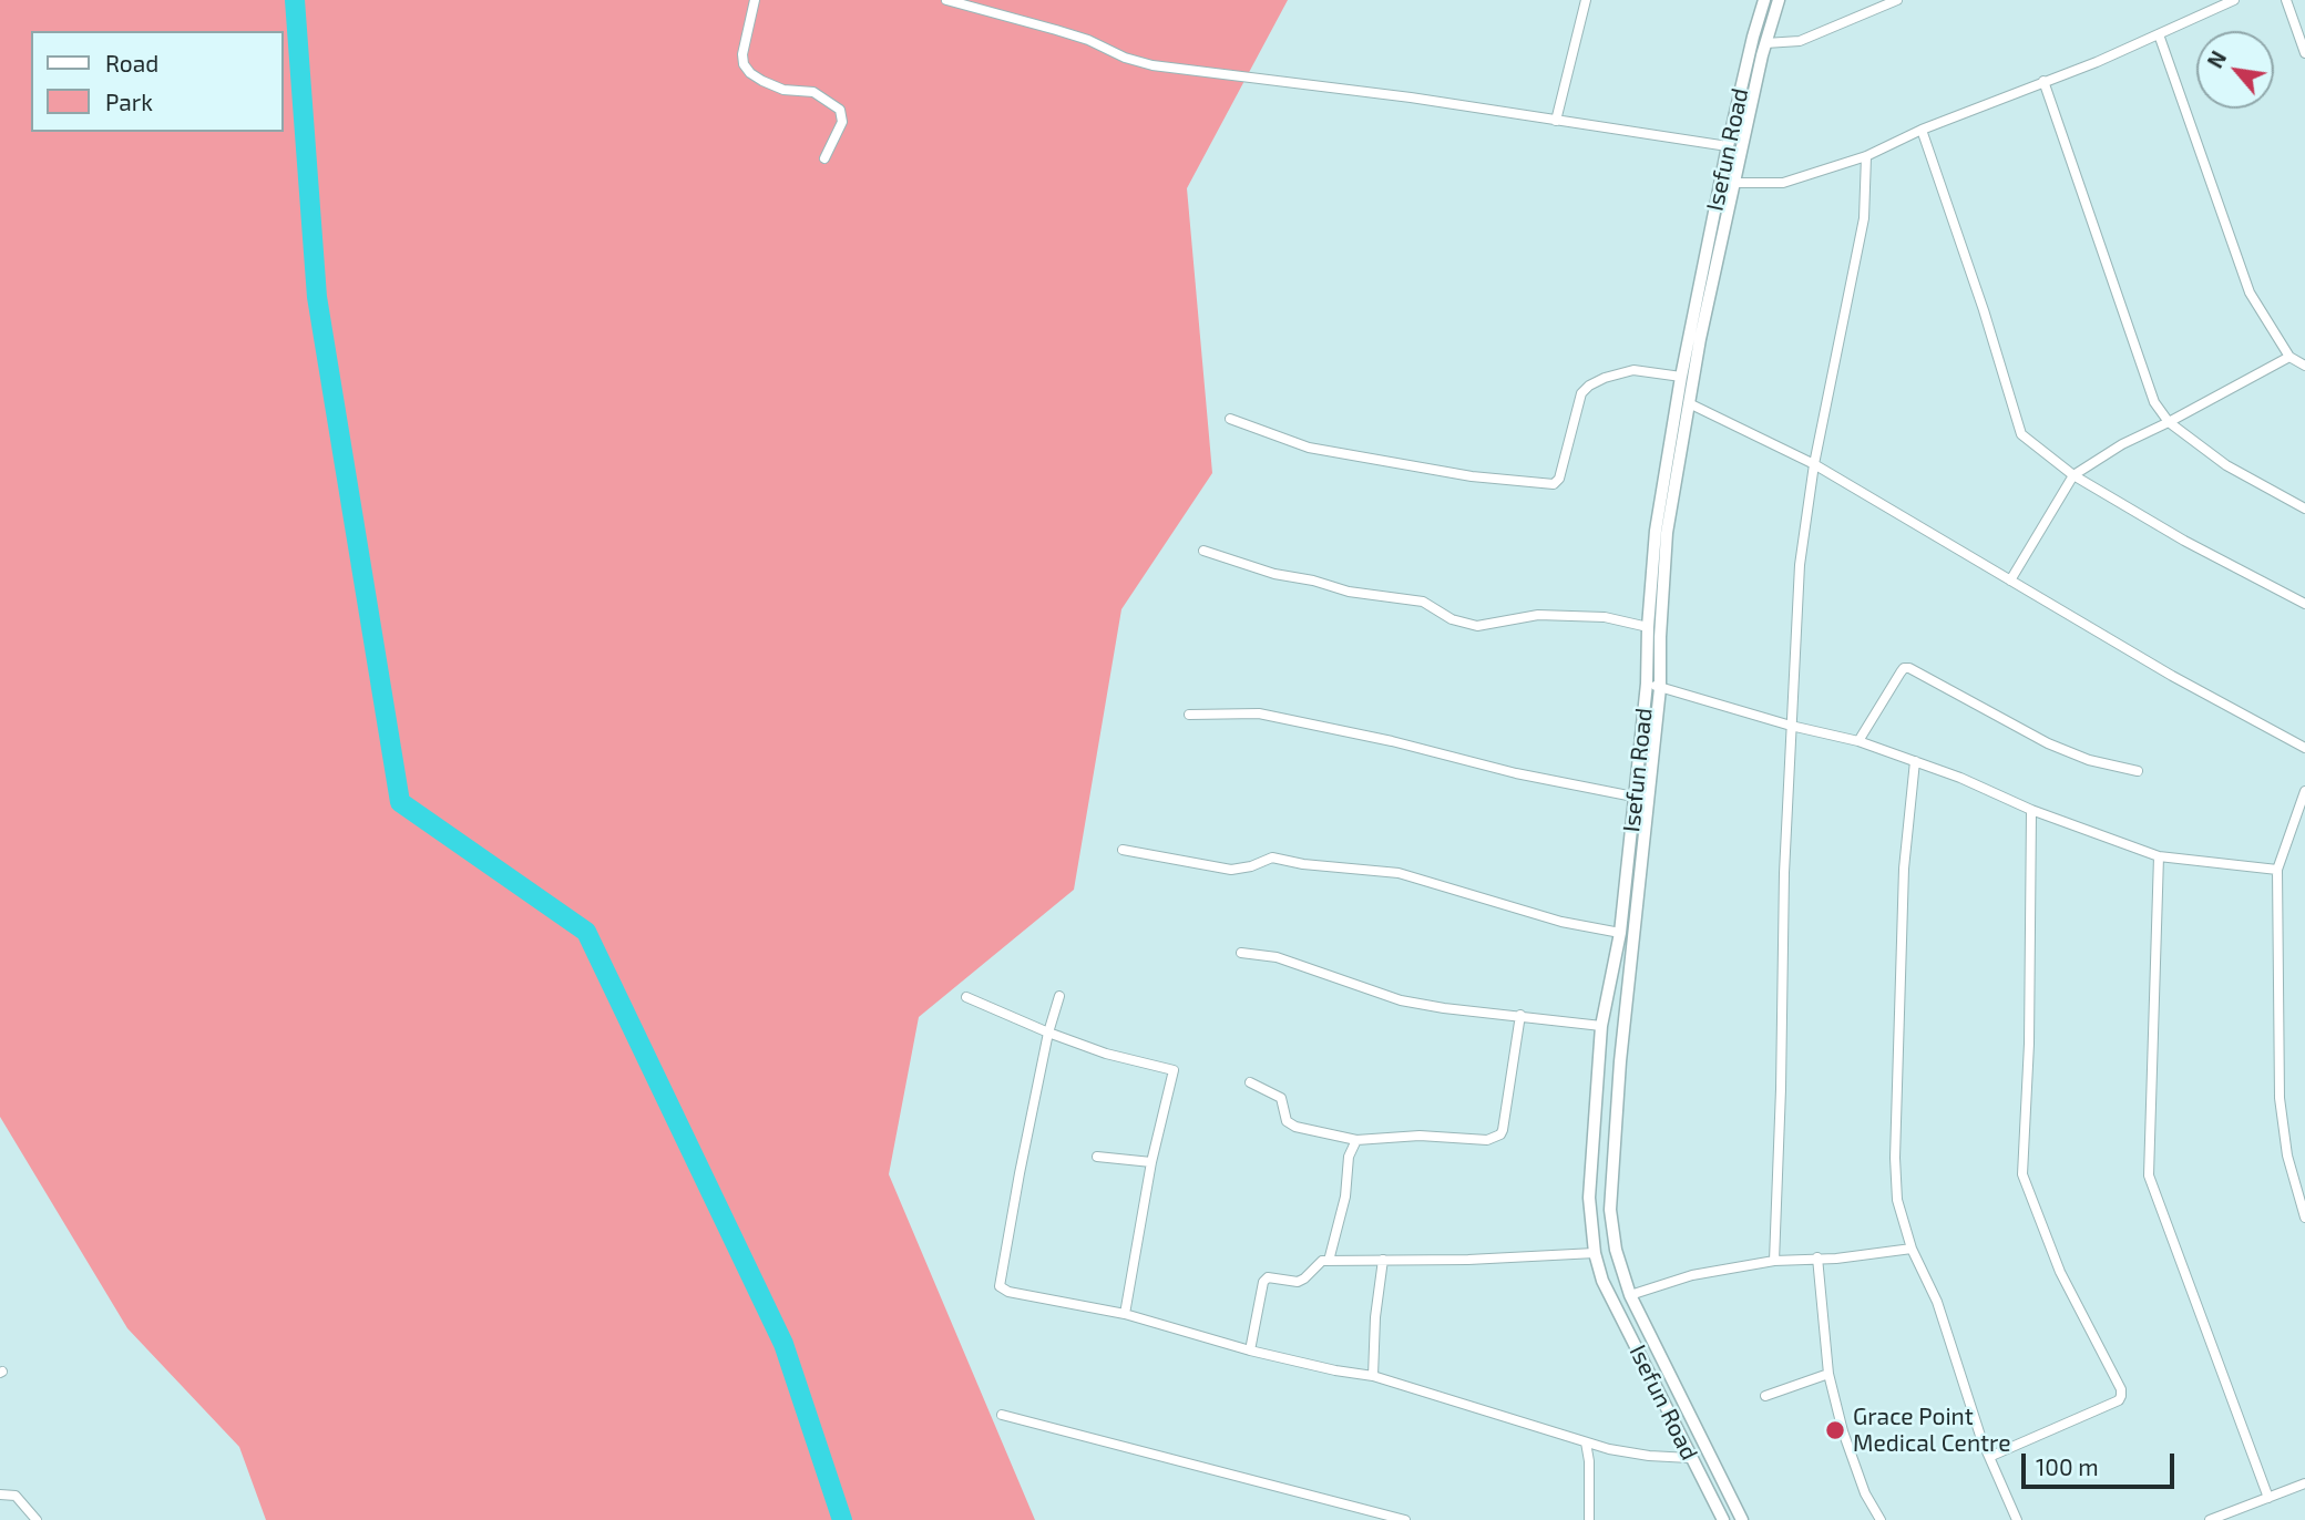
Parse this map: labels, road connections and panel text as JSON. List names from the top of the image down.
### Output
{
  "streets": {
    "street": ["Isefun Road"]
  },
  "places": ["Grace Point Medical Centre"],
  "legend": ["Road", "Park"],
  "scale_bar": "100 m",
  "north": "top left"
}
